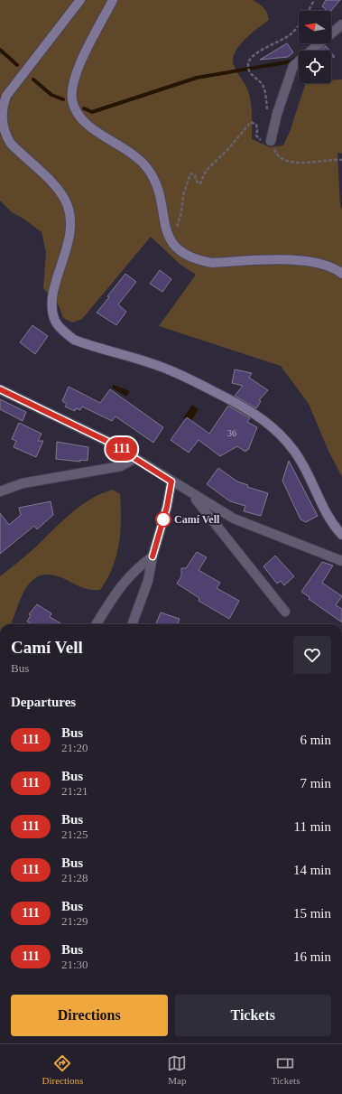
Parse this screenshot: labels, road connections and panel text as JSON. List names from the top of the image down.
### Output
{
  "places": ["Camí Vell"],
  "lines": ["bus line 111"],
  "house_numbers": ["36"],
  "north": "left",
  "page": {
    "on_map": "111",
    "heading": [
      ["Camí Vell", "Bus"],
      "Departures"
    ],
    "list": [
      {
        "mark": "111",
        "name": "Bus",
        "note": "21:20",
        "value": "6 min"
      },
      {
        "mark": "111",
        "name": "Bus",
        "note": "21:21",
        "value": "7 min"
      },
      {
        "mark": "111",
        "name": "Bus",
        "note": "21:25",
        "value": "11 min"
      },
      {
        "mark": "111",
        "name": "Bus",
        "note": "21:28",
        "value": "14 min"
      },
      {
        "mark": "111",
        "name": "Bus",
        "note": "21:29",
        "value": "15 min"
      },
      {
        "mark": "111",
        "name": "Bus",
        "note": "21:30",
        "value": "16 min"
      }
    ],
    "buttons": ["Directions", "Tickets"],
    "tabs": ["Directions", "Map", "Tickets"]
  }
}
